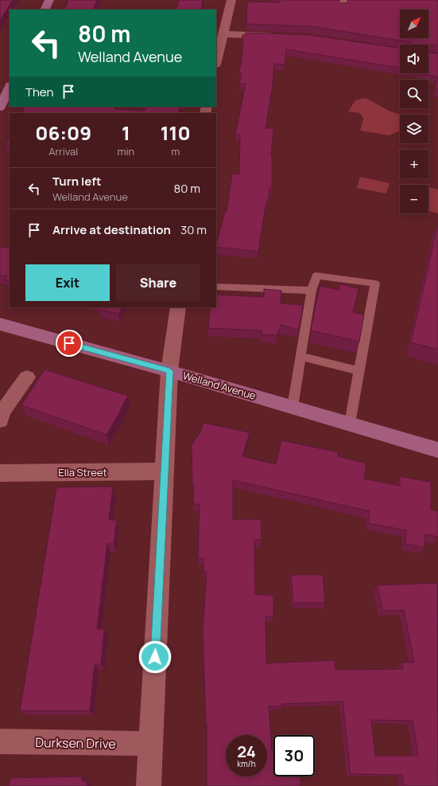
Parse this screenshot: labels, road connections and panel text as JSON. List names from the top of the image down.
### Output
{
  "streets": {
    "main road": ["Welland Avenue"],
    "street": ["Ella Street", "Durksen Drive"]
  },
  "north": "top right",
  "page": {
    "map_buttons": ["+", "−"],
    "turn": ["80 m", "Welland Avenue"],
    "then": "Then",
    "eta": [
      "06:09",
      "Arrival",
      "1",
      "min",
      "110",
      "m"
    ],
    "list": [
      {
        "name": "Turn left",
        "note": "Welland Avenue",
        "value": "80 m"
      },
      {
        "name": "Arrive at destination",
        "value": "30 m"
      }
    ],
    "buttons": ["Exit", "Share"],
    "speed": "24 km/h",
    "limit": "30"
  }
}
